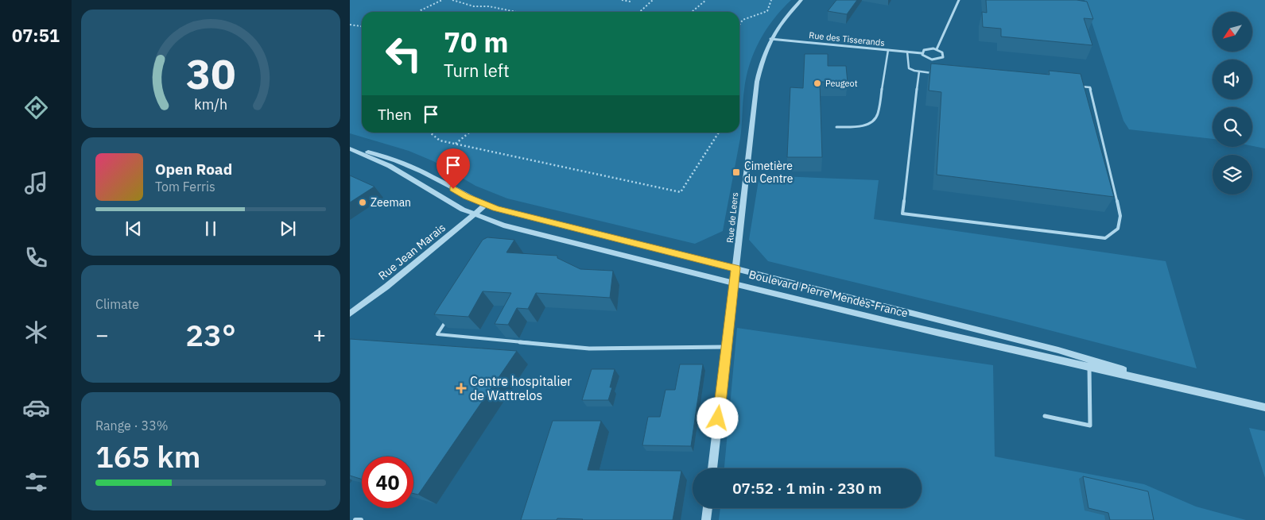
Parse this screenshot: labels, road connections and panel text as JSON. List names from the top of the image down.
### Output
{
  "streets": {
    "street": [
      "Rue des Tisserands",
      "Rue de Leers",
      "Rue Jean Marais",
      "Boulevard Pierre Mendès-France"
    ]
  },
  "crossings": [
    ["Rue des Tisserands", "Rue de Leers"],
    ["Rue de Leers", "Boulevard Pierre Mendès-France"],
    ["Rue Jean Marais", "Boulevard Pierre Mendès-France"]
  ],
  "places": {
    "other": ["Peugeot", "Zeeman"],
    "transit": ["Cimetière du Centre"],
    "health": ["Centre hospitalier de Wattrelos"]
  },
  "north": "bottom left",
  "page": {
    "tabs": "07:51",
    "turn": ["70 m", "Turn left"],
    "then": "Then",
    "song": ["Open Road", "Tom Ferris"],
    "tile": [
      "Climate",
      ["Range · 33%", "165 km"]
    ],
    "heat": ["−", "23°", "+"],
    "limit": "40",
    "trip": "07:52 · 1 min · 230 m",
    "gauge": ["30", "km/h"]
  }
}
